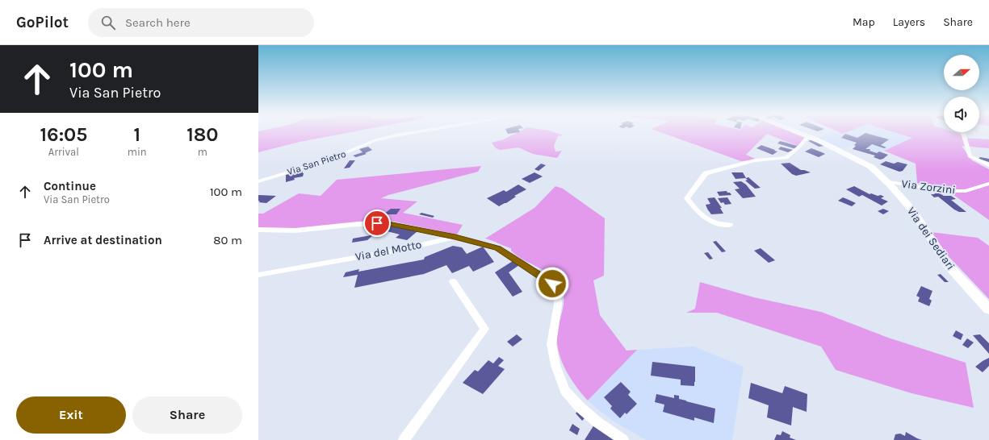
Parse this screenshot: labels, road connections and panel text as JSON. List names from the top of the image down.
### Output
{
  "streets": {
    "street": [
      "Via San Pietro",
      "Via Zorzini",
      "Via dei Sediari",
      "Via del Motto"
    ]
  },
  "crossings": [
    ["Via Zorzini", "Via dei Sediari"]
  ],
  "north": "right",
  "page": {
    "header": "GoPilot",
    "search": "Search here",
    "nav": ["Map", "Layers", "Share"],
    "turn": ["100 m", "Via San Pietro"],
    "eta": [
      "16:05",
      "Arrival",
      "1",
      "min",
      "180",
      "m"
    ],
    "list": [
      {
        "name": "Continue",
        "note": "Via San Pietro",
        "value": "100 m"
      },
      {
        "name": "Arrive at destination",
        "value": "80 m"
      }
    ],
    "buttons": ["Exit", "Share"]
  }
}
